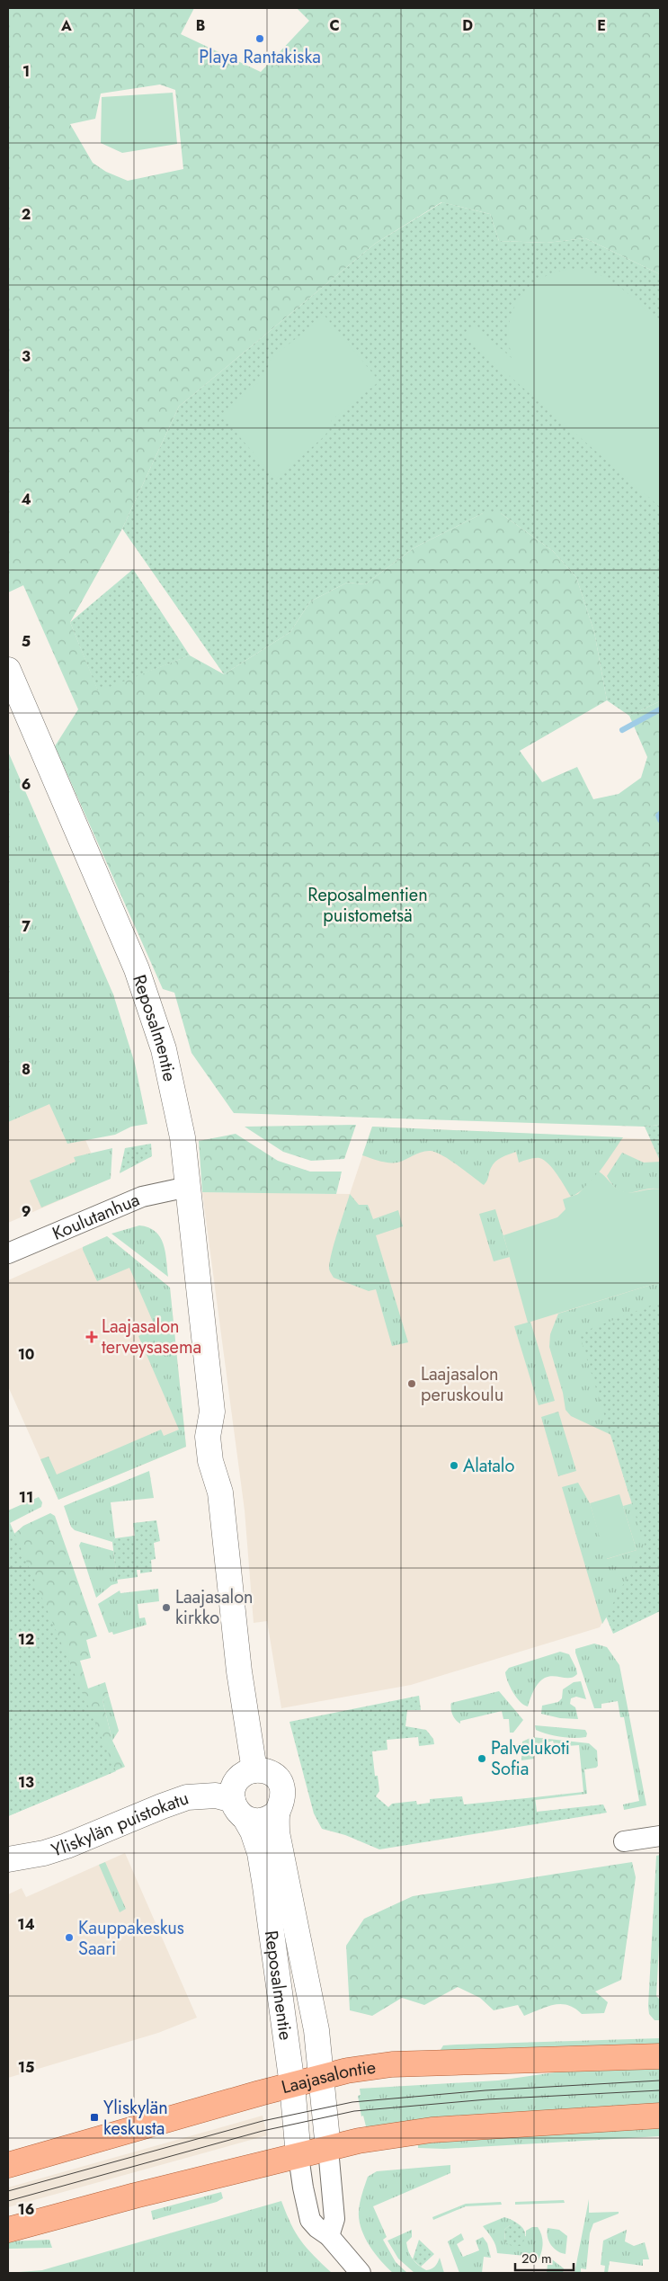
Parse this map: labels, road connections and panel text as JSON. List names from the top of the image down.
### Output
{
  "streets": {
    "main road": ["Laajasalontie"],
    "street": ["Reposalmentie", "Koulutanhua", "Yliskylän puistokatu"]
  },
  "crossings": [
    ["Reposalmentie", "Koulutanhua"],
    ["Reposalmentie", "Yliskylän puistokatu"],
    ["Reposalmentie", "Laajasalontie"]
  ],
  "parks": ["Reposalmentien puistometsä"],
  "places": {
    "other": [
      "Playa Rantakiska",
      "Laajasalon peruskoulu",
      "Alatalo",
      "Laajasalon kirkko",
      "Palvelukoti Sofia",
      "Kauppakeskus Saari"
    ],
    "health": ["Laajasalon terveysasema"],
    "transit": ["Yliskylän keskusta"]
  },
  "scale_bar": "20 m",
  "grid": {
    "columns": [
      "A",
      "B",
      "C",
      "D",
      "E"
    ],
    "rows": [
      "1",
      "2",
      "3",
      "4",
      "5",
      "6",
      "7",
      "8",
      "9",
      "10",
      "11",
      "12",
      "13",
      "14",
      "15",
      "16"
    ]
  }
}
